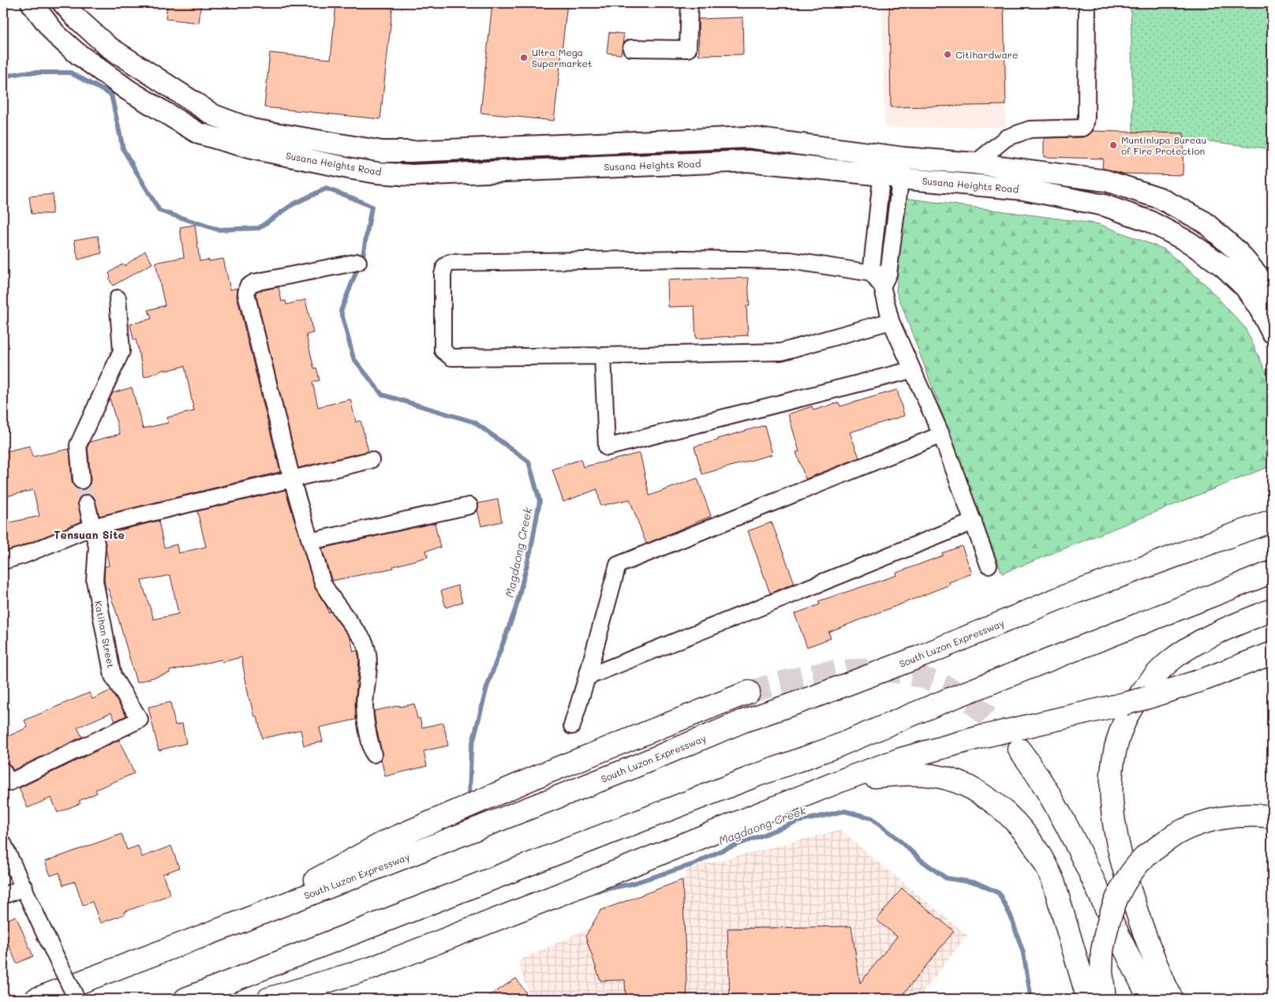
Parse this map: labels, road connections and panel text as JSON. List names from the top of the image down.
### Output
{
  "streets": {
    "highway": ["South Luzon Expressway"],
    "main road": ["Susana Heights Road"],
    "street": ["Katihan Street"]
  },
  "districts": ["Tensuan Site"],
  "water": ["Magdaong Creek"],
  "places": ["Citihardware", "Ultra Mega Supermarket", "Muntinlupa Bureau of Fire Protection"]
}
